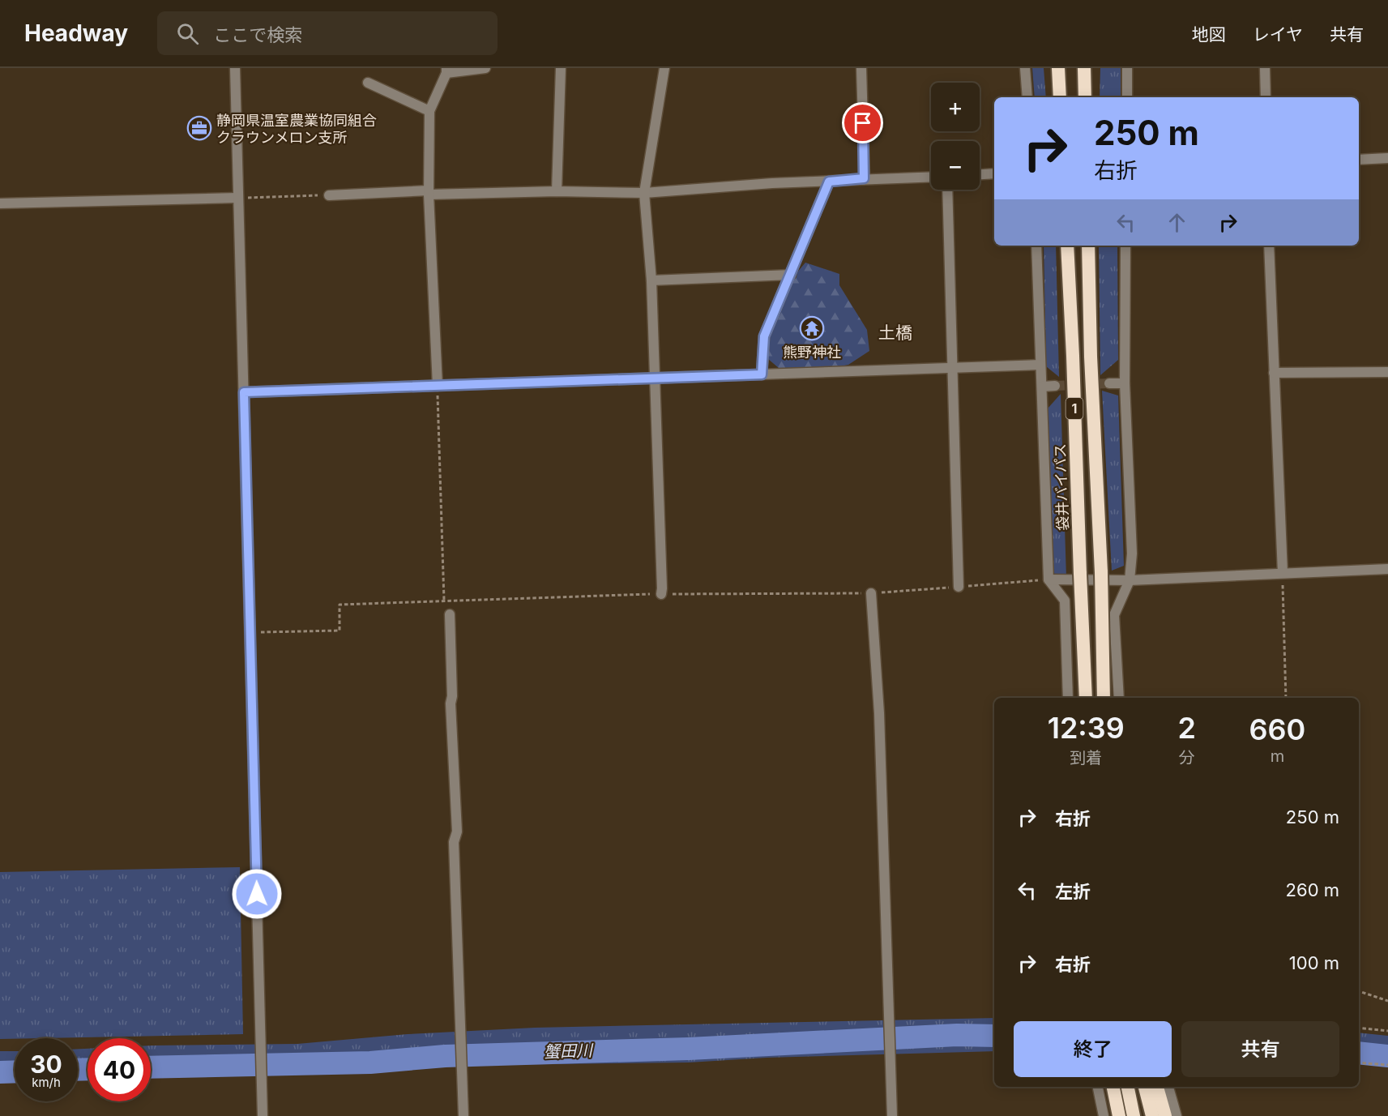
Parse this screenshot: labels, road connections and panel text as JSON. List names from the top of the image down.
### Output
{
  "streets": {
    "highway": ["1", "袋井バイパス"]
  },
  "districts": ["土橋"],
  "water": ["蟹田川"],
  "places": {
    "office": ["静岡県温室農業協同組合 クラウンメロン支所"],
    "temple": ["熊野神社"]
  },
  "page": {
    "header": "Headway",
    "search": "ここで検索",
    "nav": ["地図", "レイヤ", "共有"],
    "map_buttons": ["+", "−"],
    "turn": ["250 m", "右折"],
    "eta": [
      "12:39",
      "到着",
      "2",
      "分",
      "660",
      "m"
    ],
    "list": [
      {
        "name": "右折",
        "value": "250 m"
      },
      {
        "name": "左折",
        "value": "260 m"
      },
      {
        "name": "右折",
        "value": "100 m"
      }
    ],
    "buttons": ["終了", "共有"],
    "speed": "30 km/h",
    "limit": "40"
  }
}
